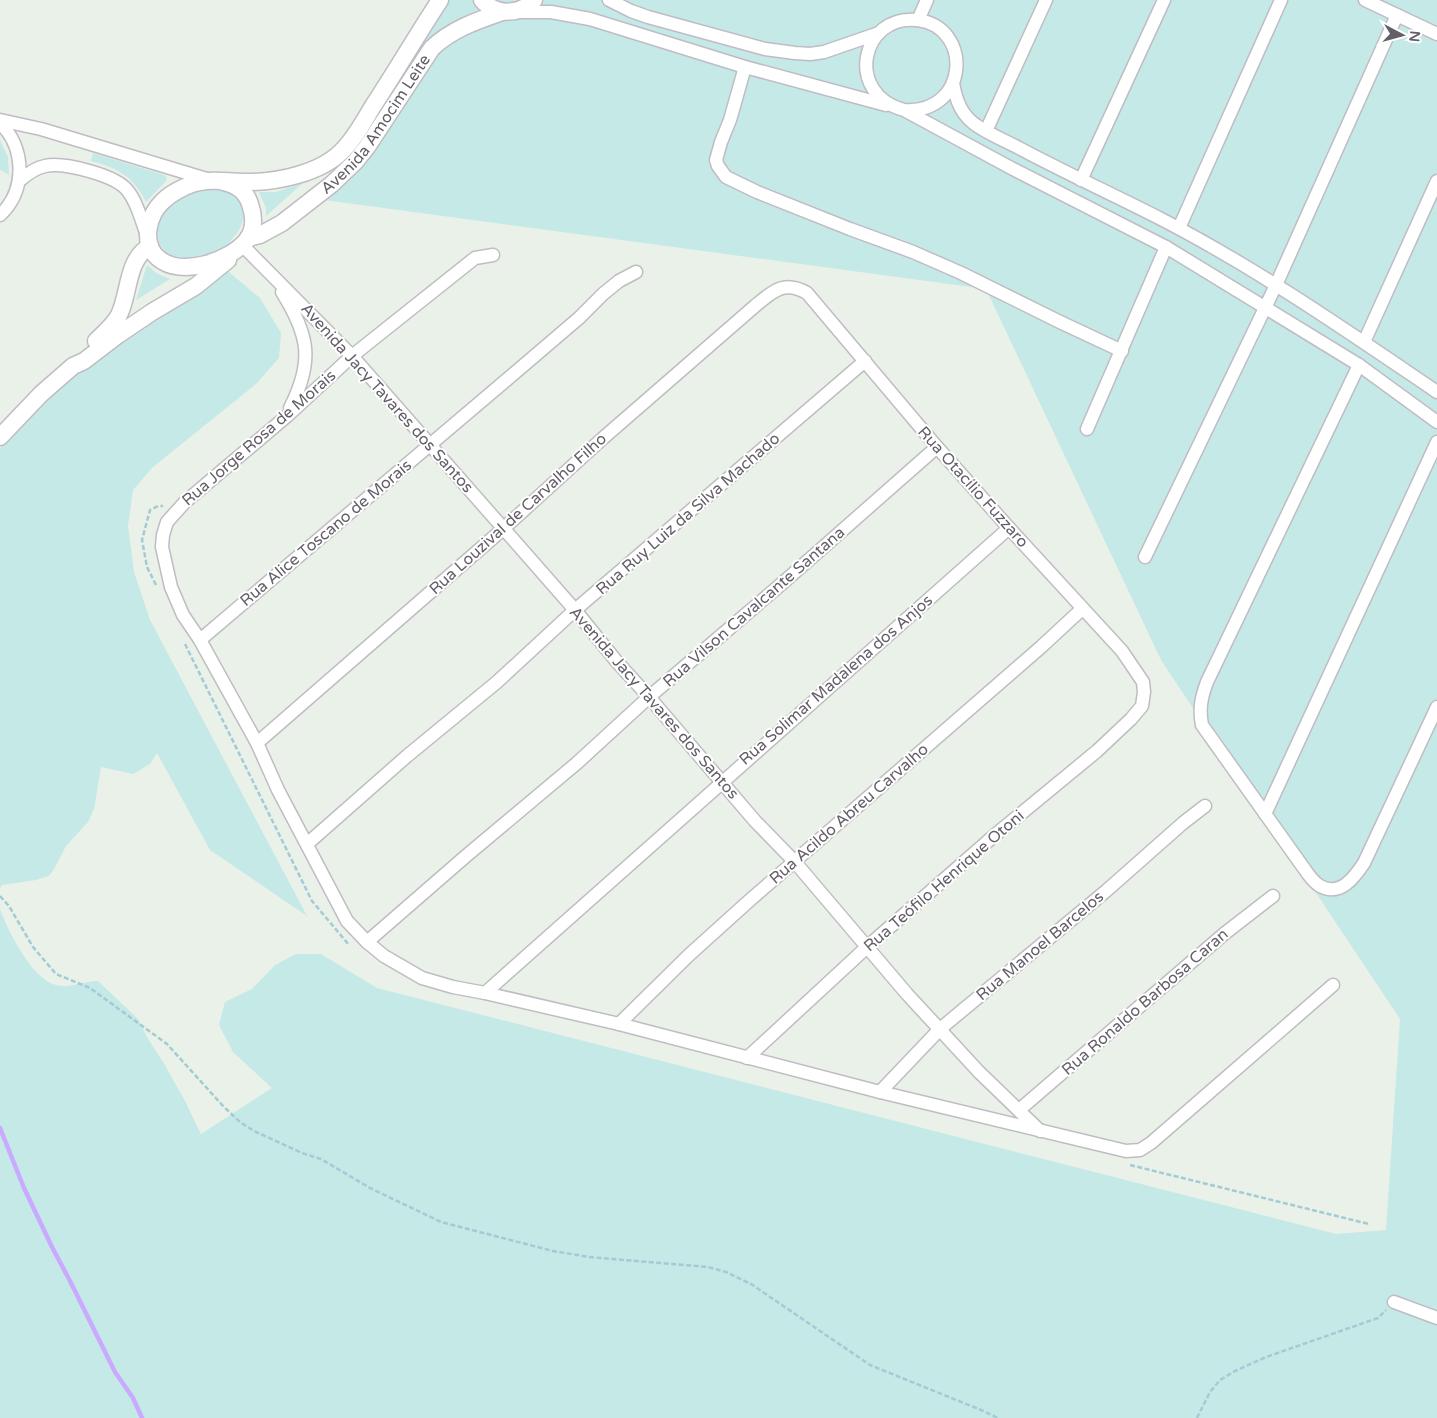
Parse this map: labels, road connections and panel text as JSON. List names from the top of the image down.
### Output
{
  "streets": {
    "street": [
      "Avenida Amocim Leite",
      "Avenida Jacy Tavares dos Santos",
      "Rua Jorge Rosa de Morais",
      "Rua Otacílio Fuzzaro",
      "Rua Louzival de Carvalho Filho",
      "Rua Ruy Luiz da Silva Machado",
      "Rua Alice Toscano de Morais",
      "Rua Vilson Cavalcante Santana",
      "Rua Solimar Madalena dos Anjos",
      "Rua Acildo Abreu Carvalho",
      "Rua Teófilo Henrique Otoni",
      "Rua Manoel Barcelos",
      "Rua Ronaldo Barbosa Caran"
    ]
  },
  "crossings": [
    ["Avenida Amocim Leite", "Avenida Jacy Tavares dos Santos"],
    ["Avenida Jacy Tavares dos Santos", "Rua Jorge Rosa de Morais"],
    ["Avenida Jacy Tavares dos Santos", "Rua Louzival de Carvalho Filho"],
    ["Avenida Jacy Tavares dos Santos", "Rua Ruy Luiz da Silva Machado"],
    ["Avenida Jacy Tavares dos Santos", "Rua Alice Toscano de Morais"],
    ["Avenida Jacy Tavares dos Santos", "Rua Vilson Cavalcante Santana"],
    ["Avenida Jacy Tavares dos Santos", "Rua Solimar Madalena dos Anjos"],
    ["Avenida Jacy Tavares dos Santos", "Rua Acildo Abreu Carvalho"],
    ["Avenida Jacy Tavares dos Santos", "Rua Teófilo Henrique Otoni"],
    ["Avenida Jacy Tavares dos Santos", "Rua Manoel Barcelos"],
    ["Avenida Jacy Tavares dos Santos", "Rua Ronaldo Barbosa Caran"],
    ["Rua Jorge Rosa de Morais", "Rua Alice Toscano de Morais"],
    ["Rua Otacílio Fuzzaro", "Rua Louzival de Carvalho Filho"],
    ["Rua Otacílio Fuzzaro", "Rua Ruy Luiz da Silva Machado"],
    ["Rua Otacílio Fuzzaro", "Rua Vilson Cavalcante Santana"],
    ["Rua Otacílio Fuzzaro", "Rua Solimar Madalena dos Anjos"],
    ["Rua Otacílio Fuzzaro", "Rua Acildo Abreu Carvalho"],
    ["Rua Otacílio Fuzzaro", "Rua Teófilo Henrique Otoni"]
  ],
  "north": "right"
}
